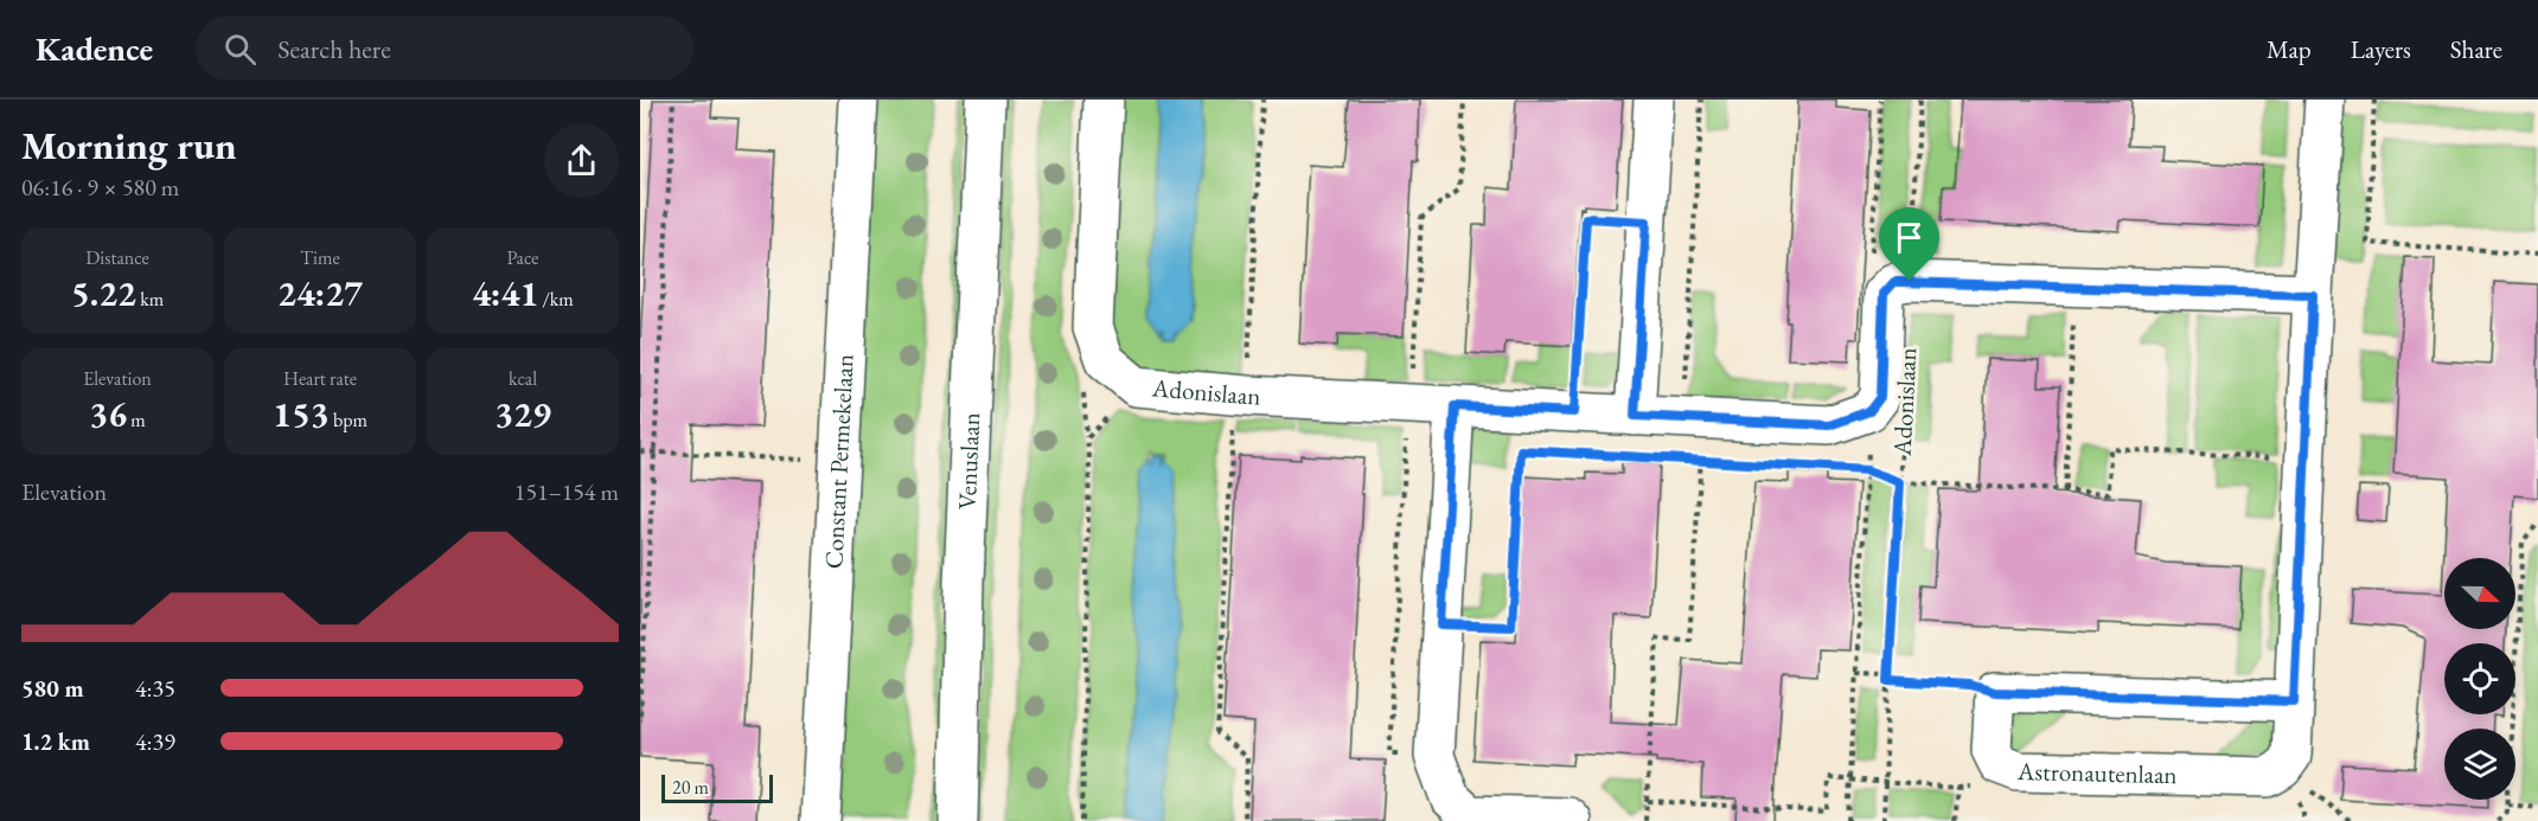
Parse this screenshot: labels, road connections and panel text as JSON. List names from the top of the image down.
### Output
{
  "streets": {
    "street": [
      "Adonislaan",
      "Venuslaan",
      "Constant Permekelaan",
      "Astronautenlaan"
    ]
  },
  "scale_bar": "20 m",
  "north": "right",
  "page": {
    "header": "Kadence",
    "search": "Search here",
    "nav": ["Map", "Layers", "Share"],
    "heading": ["Morning run", "06:16 · 9 × 580 m"],
    "stats": [
      ["Distance", "5.22 km"],
      ["Time", "24:27"],
      ["Pace", "4:41 /km"],
      ["Elevation", "36 m"],
      ["Heart rate", "153 bpm"],
      ["kcal", "329"]
    ],
    "chart": ["Elevation", "151–154 m"],
    "list": [
      {
        "name": "580 m",
        "note": "4:35"
      },
      {
        "name": "1.2 km",
        "note": "4:39"
      }
    ],
    "scale": "20 m"
  }
}
